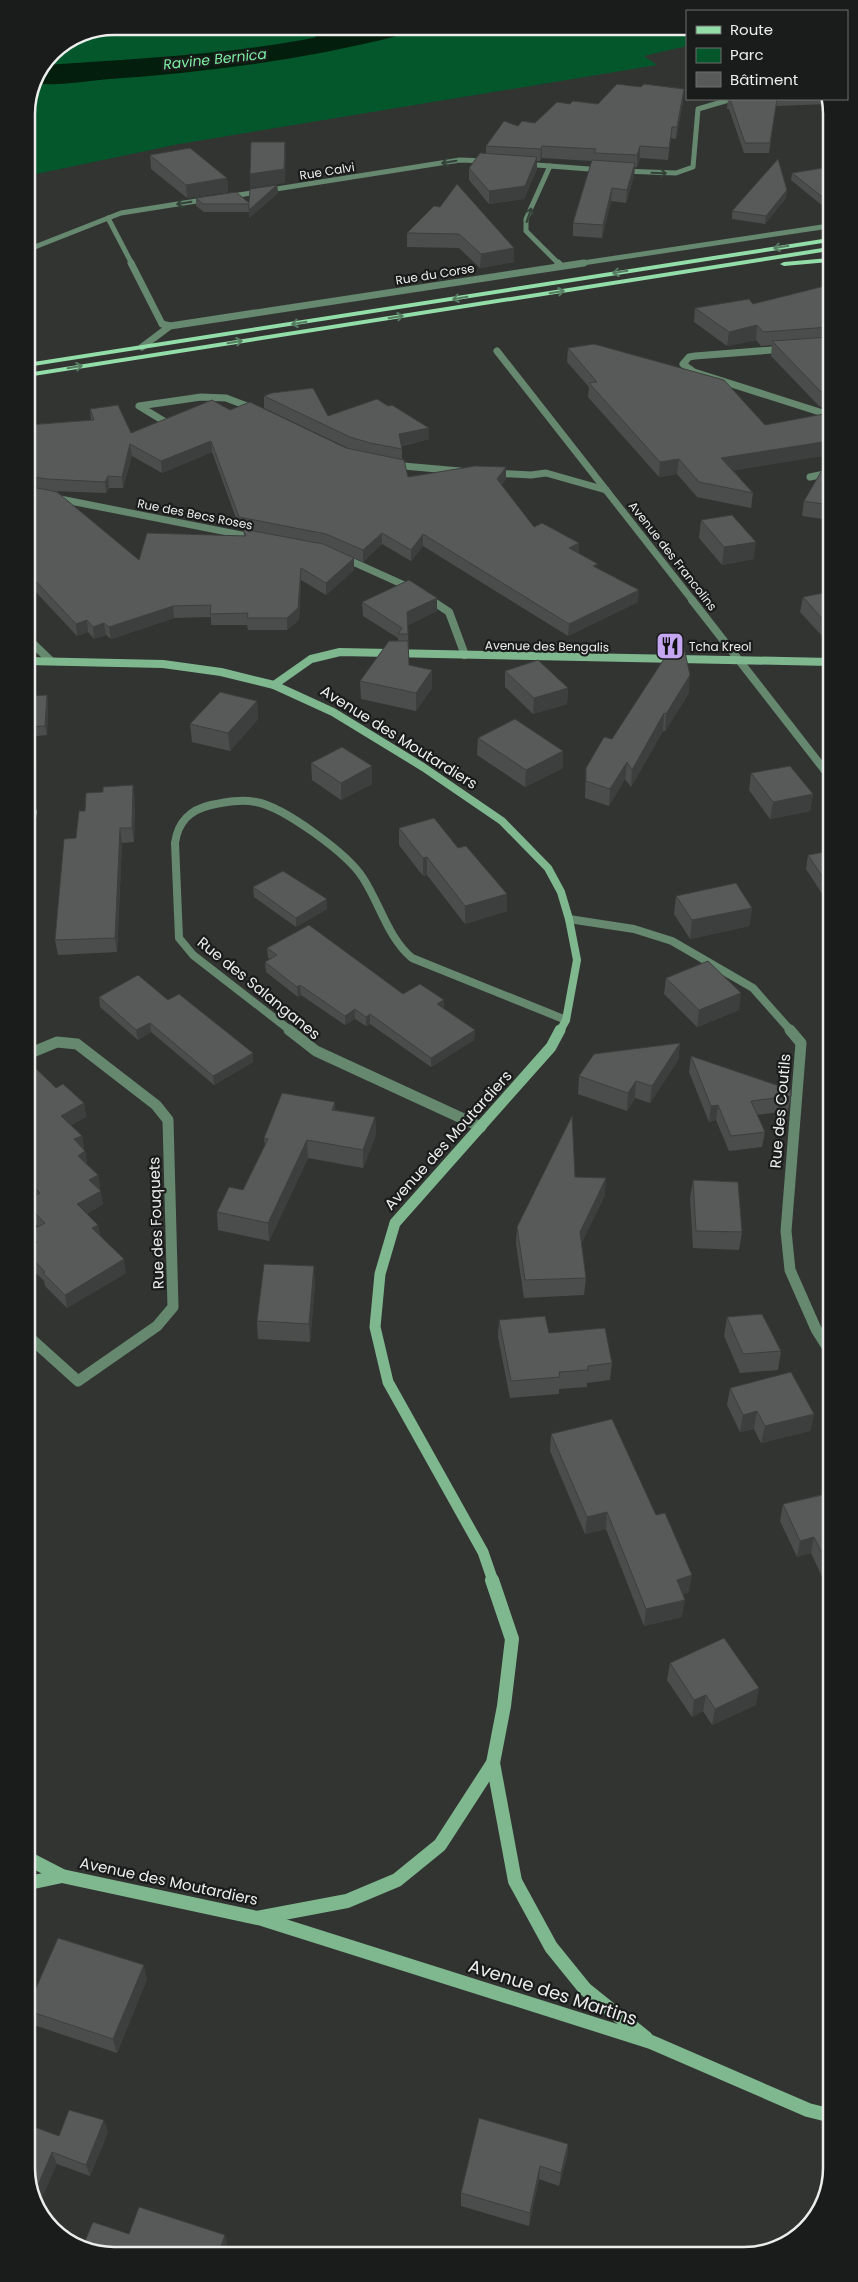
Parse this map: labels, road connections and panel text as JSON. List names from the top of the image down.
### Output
{
  "streets": {
    "street": [
      "Rue Calvi",
      "Rue du Corse",
      "Rue des Becs Roses",
      "Avenue des Francolins",
      "Avenue des Bengalis",
      "Avenue des Moutardiers",
      "Rue des Salanganes",
      "Rue des Coutils",
      "Rue des Fouquets",
      "Avenue des Martins"
    ]
  },
  "crossings": [
    ["Avenue des Francolins", "Avenue des Bengalis"],
    ["Avenue des Bengalis", "Avenue des Moutardiers"],
    ["Avenue des Moutardiers", "Rue des Salanganes"],
    ["Avenue des Moutardiers", "Rue des Coutils"],
    ["Avenue des Moutardiers", "Avenue des Martins"]
  ],
  "one_way": ["Rue Calvi"],
  "water": ["Ravine Bernica"],
  "places": {
    "restaurant": ["Tcha Kreol"]
  },
  "legend": ["Route", "Parc", "Bâtiment"]
}
